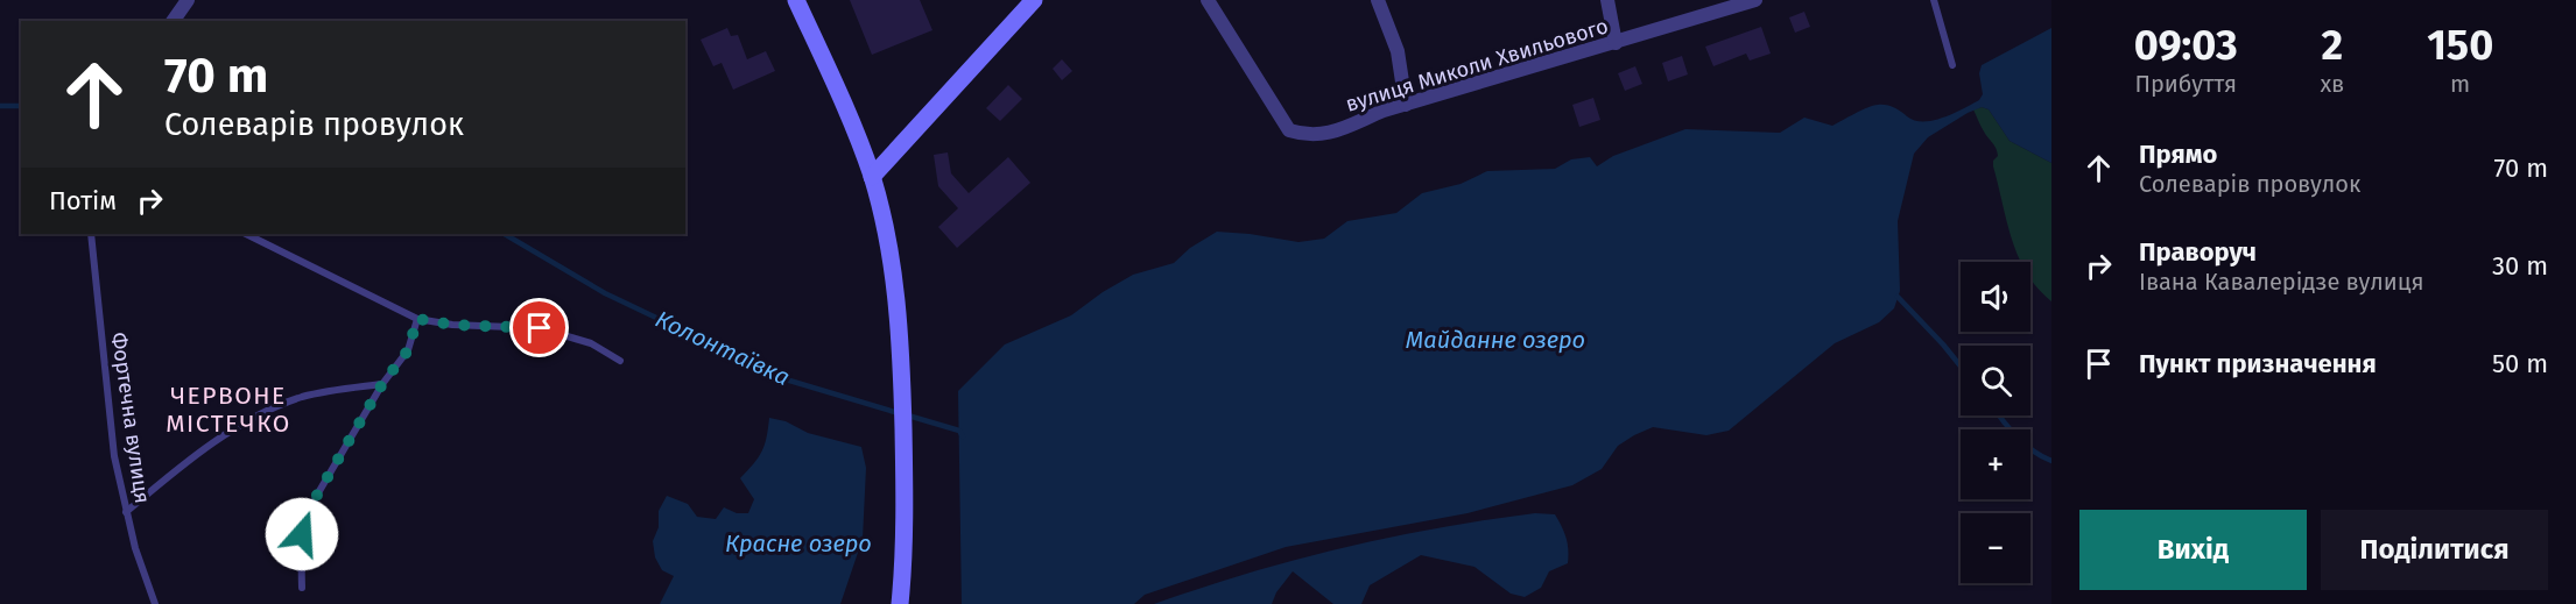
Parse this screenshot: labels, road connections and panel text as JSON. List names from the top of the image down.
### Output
{
  "streets": {
    "street": ["вулиця Миколи Хвильового"],
    "lane": ["Фортечна вулиця"]
  },
  "districts": ["ЧЕРВОНЕ МІСТЕЧКО"],
  "water": ["Майданне озеро", "Колонтаївка", "Красне озеро"],
  "page": {
    "eta": [
      "09:03",
      "Прибуття",
      "2",
      "хв",
      "150",
      "m"
    ],
    "turn": ["70 m", "Солеварів провулок"],
    "list": [
      {
        "name": "Прямо",
        "note": "Солеварів провулок",
        "value": "70 m"
      },
      {
        "name": "Праворуч",
        "note": "Івана Кавалерідзе вулиця",
        "value": "30 m"
      },
      {
        "name": "Пункт призначення",
        "value": "50 m"
      }
    ],
    "then": "Потім",
    "map_buttons": ["+", "−"],
    "buttons": ["Вихід", "Поділитися"]
  }
}
